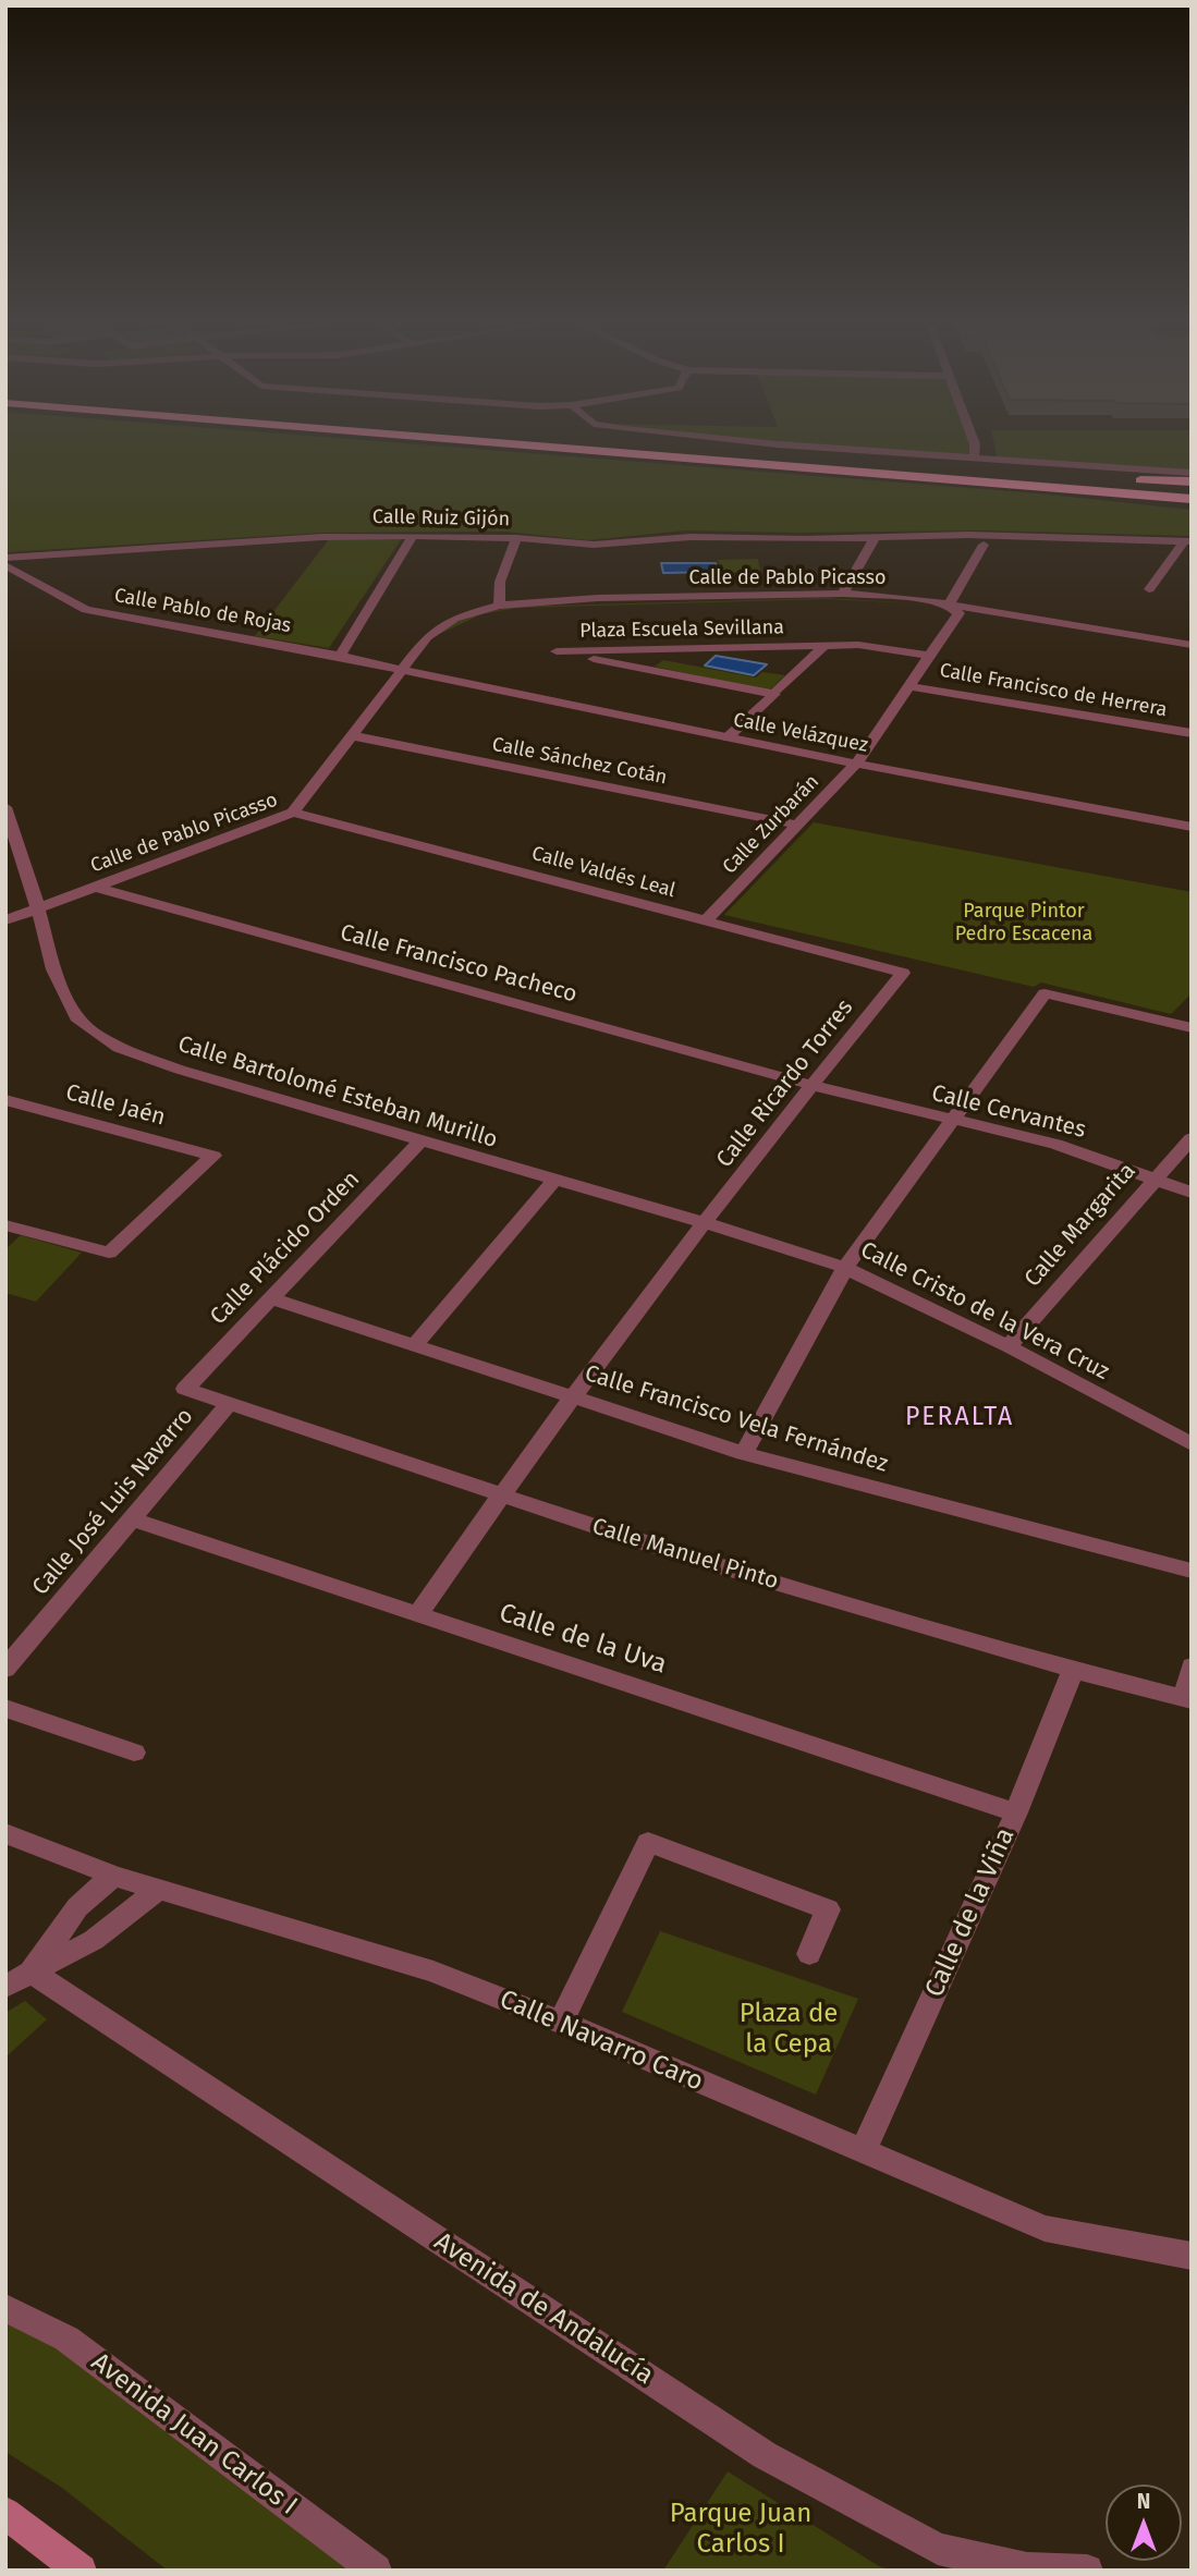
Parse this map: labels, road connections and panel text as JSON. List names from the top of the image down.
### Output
{
  "streets": {
    "street": [
      "Calle Ruiz Gijón",
      "Calle de Pablo Picasso",
      "Calle Pablo de Rojas",
      "Plaza Escuela Sevillana",
      "Calle Francisco de Herrera",
      "Calle Velázquez",
      "Calle Sánchez Cotán",
      "Calle Zurbarán",
      "Calle Valdés Leal",
      "Calle Francisco Pacheco",
      "Calle Ricardo Torres",
      "Calle Bartolomé Esteban Murillo",
      "Calle Jaén",
      "Calle Cervantes",
      "Calle Margarita",
      "Calle Plácido Orden",
      "Calle Cristo de la Vera Cruz",
      "Calle Francisco Vela Fernández",
      "Calle José Luis Navarro",
      "Calle Manuel Pinto",
      "Calle de la Uva",
      "Calle de la Viña",
      "Calle Navarro Caro",
      "Avenida de Andalucía",
      "Avenida Juan Carlos I"
    ]
  },
  "crossings": [
    ["Calle de Pablo Picasso", "Calle Pablo de Rojas"],
    ["Calle de Pablo Picasso", "Calle Velázquez"],
    ["Calle de Pablo Picasso", "Calle Sánchez Cotán"],
    ["Calle de Pablo Picasso", "Calle Zurbarán"],
    ["Calle de Pablo Picasso", "Calle Valdés Leal"],
    ["Calle de Pablo Picasso", "Calle Francisco Pacheco"],
    ["Calle de Pablo Picasso", "Calle Bartolomé Esteban Murillo"],
    ["Calle Pablo de Rojas", "Calle Velázquez"],
    ["Plaza Escuela Sevillana", "Calle Zurbarán"],
    ["Calle Francisco de Herrera", "Calle Zurbarán"],
    ["Calle Velázquez", "Calle Zurbarán"],
    ["Calle Sánchez Cotán", "Calle Zurbarán"],
    ["Calle Zurbarán", "Calle Valdés Leal"],
    ["Calle Valdés Leal", "Calle Ricardo Torres"],
    ["Calle Francisco Pacheco", "Calle Ricardo Torres"],
    ["Calle Francisco Pacheco", "Calle Cervantes"],
    ["Calle Ricardo Torres", "Calle Bartolomé Esteban Murillo"],
    ["Calle Ricardo Torres", "Calle Cervantes"],
    ["Calle Ricardo Torres", "Calle Cristo de la Vera Cruz"],
    ["Calle Ricardo Torres", "Calle Francisco Vela Fernández"],
    ["Calle Ricardo Torres", "Calle Manuel Pinto"],
    ["Calle Ricardo Torres", "Calle de la Uva"],
    ["Calle Bartolomé Esteban Murillo", "Calle Plácido Orden"],
    ["Calle Bartolomé Esteban Murillo", "Calle Cristo de la Vera Cruz"],
    ["Calle Cervantes", "Calle Margarita"],
    ["Calle Margarita", "Calle Cristo de la Vera Cruz"],
    ["Calle Plácido Orden", "Calle Francisco Vela Fernández"],
    ["Calle Plácido Orden", "Calle Manuel Pinto"],
    ["Calle José Luis Navarro", "Calle Manuel Pinto"],
    ["Calle José Luis Navarro", "Calle de la Uva"],
    ["Calle Manuel Pinto", "Calle de la Viña"],
    ["Calle de la Uva", "Calle de la Viña"],
    ["Calle de la Viña", "Calle Navarro Caro"]
  ],
  "districts": ["PERALTA"],
  "parks": ["Parque Pintor Pedro Escacena", "Plaza de la Cepa", "Parque Juan Carlos I"],
  "north": "top"
}
